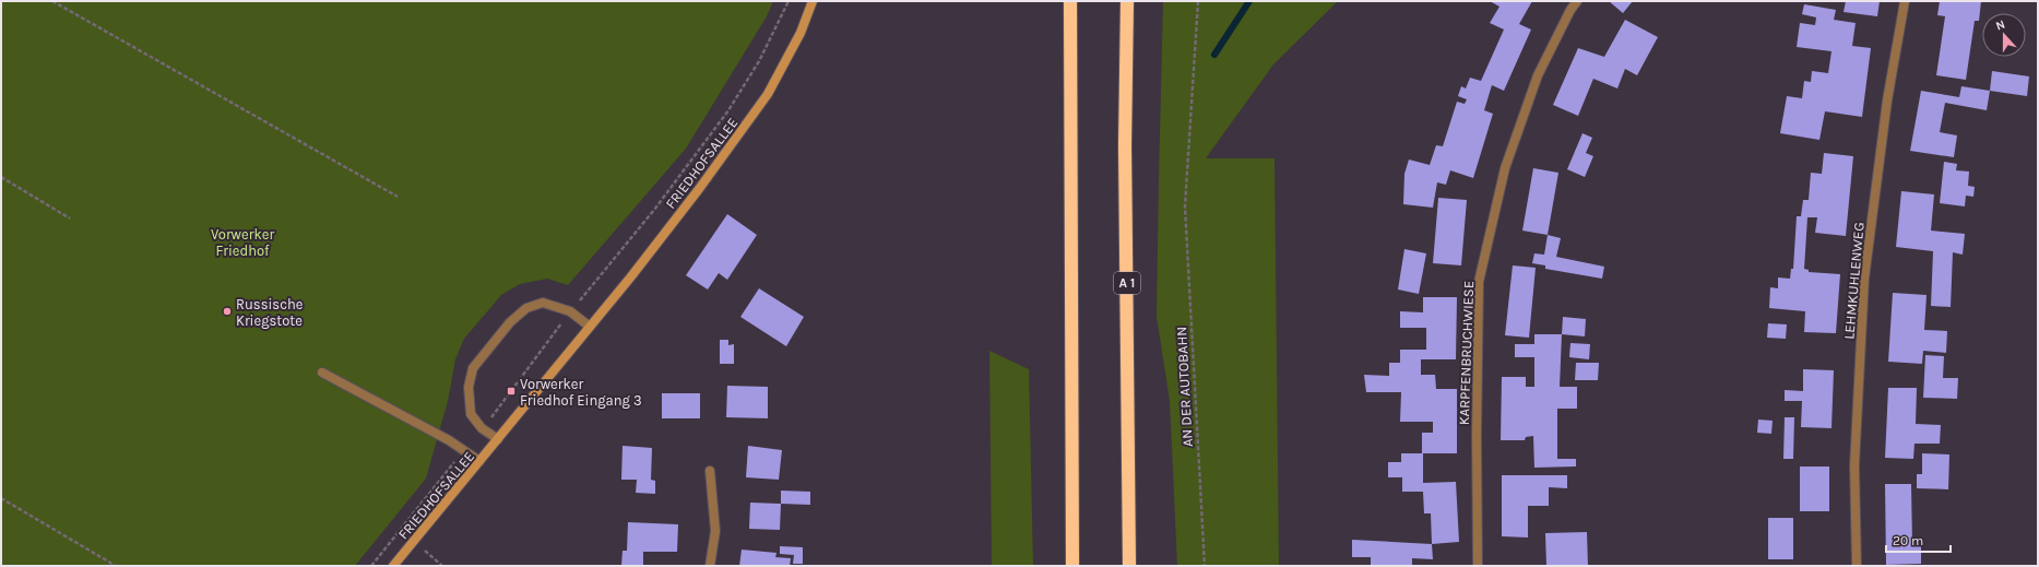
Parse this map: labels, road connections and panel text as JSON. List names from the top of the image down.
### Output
{
  "streets": {
    "highway": ["A 1"],
    "street": ["FRIEDHOFSALLEE", "LEHMKUHLENWEG", "KARPFENBRUCHWIESE"],
    "path": ["AN DER AUTOBAHN"]
  },
  "parks": ["Vorwerker Friedhof"],
  "places": {
    "other": ["Russische Kriegstote"],
    "transit": ["Vorwerker Friedhof Eingang 3"]
  },
  "scale_bar": "20 m",
  "north": "top"
}
